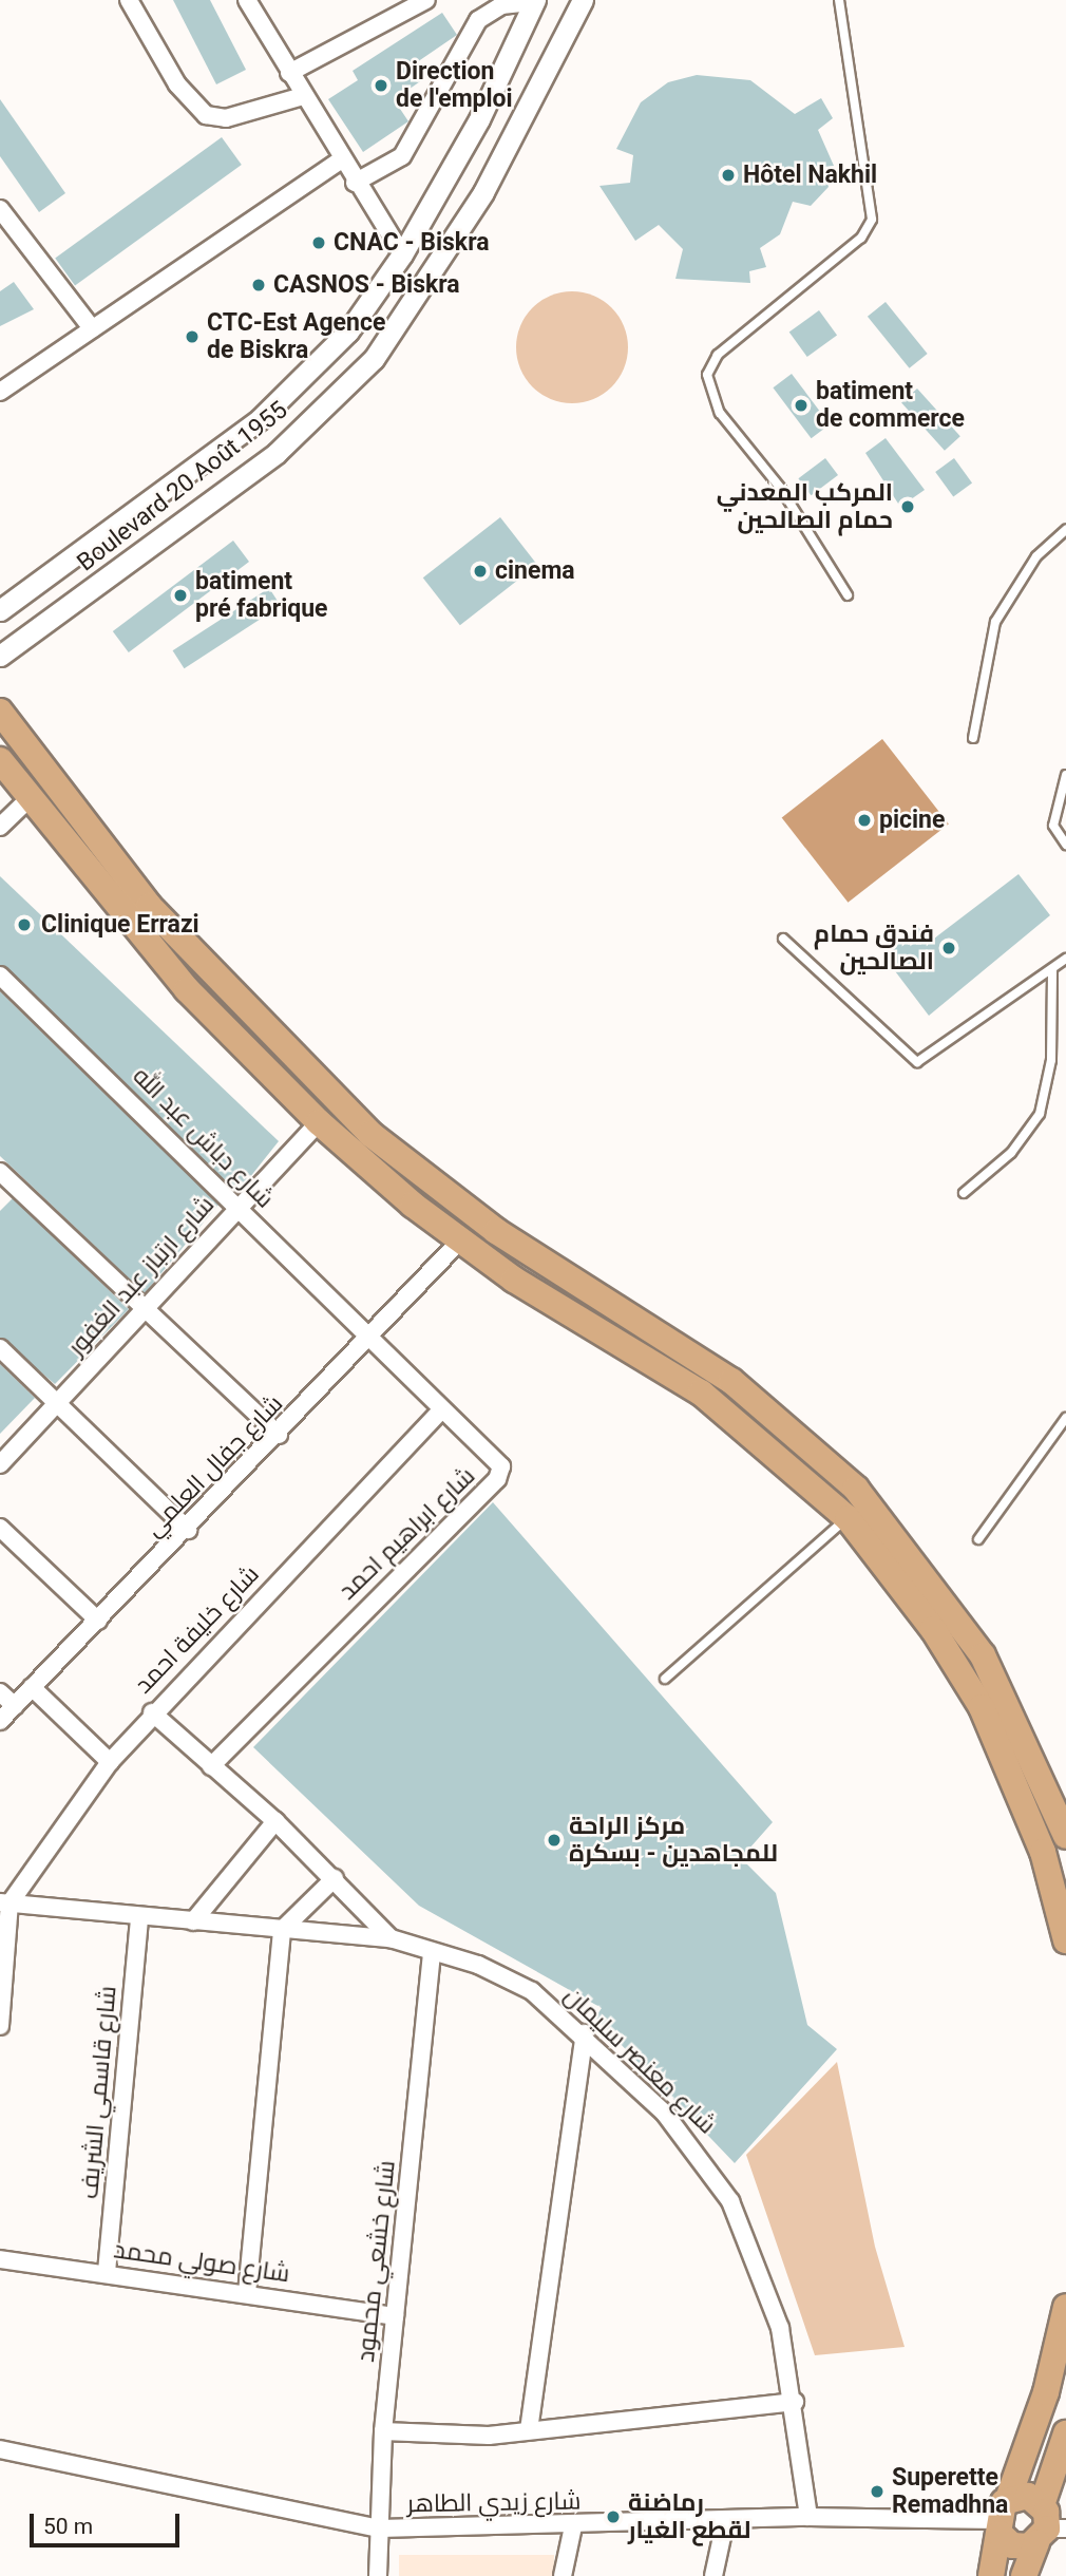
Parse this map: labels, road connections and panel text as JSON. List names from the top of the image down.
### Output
{
  "streets": {
    "street": [
      "Boulevard 20 Août 1955",
      "شارع دباش عبد الله",
      "شارع ارتباز عبد الغفور",
      "شارع جفال العلمي",
      "شارع ابراهيم احمد",
      "شارع خليفة احمد",
      "شارع معنصر سليمان",
      "شارع قاسمي الشريف",
      "شارع خشعي محمود",
      "شارع صولي محمد",
      "شارع زيدي الطاهر"
    ]
  },
  "crossings": [
    ["شارع دباش عبد الله", "شارع ارتباز عبد الغفور"],
    ["شارع دباش عبد الله", "شارع جفال العلمي"],
    ["شارع دباش عبد الله", "شارع ابراهيم احمد"],
    ["شارع جفال العلمي", "شارع ابراهيم احمد"],
    ["شارع ابراهيم احمد", "شارع خليفة احمد"],
    ["شارع خليفة احمد", "شارع معنصر سليمان"],
    ["شارع معنصر سليمان", "شارع قاسمي الشريف"],
    ["شارع معنصر سليمان", "شارع خشعي محمود"],
    ["شارع معنصر سليمان", "شارع زيدي الطاهر"],
    ["شارع قاسمي الشريف", "شارع صولي محمد"],
    ["شارع خشعي محمود", "شارع صولي محمد"],
    ["شارع خشعي محمود", "شارع زيدي الطاهر"]
  ],
  "places": [
    "Direction de l'emploi",
    "Hôtel Nakhil",
    "CNAC - Biskra",
    "CASNOS - Biskra",
    "CTC-Est Agence de Biskra",
    "batiment de commerce",
    "المركب المعدني حمام الصالحين",
    "cinema",
    "batiment pré fabrique",
    "picine",
    "Clinique Errazi",
    "فندق حمام الصالحين",
    "مركز الراحة للمجاهدين - بسكرة",
    "Superette Remadhna",
    "رماضنة لقطع الغيار"
  ],
  "scale_bar": "50 m"
}
